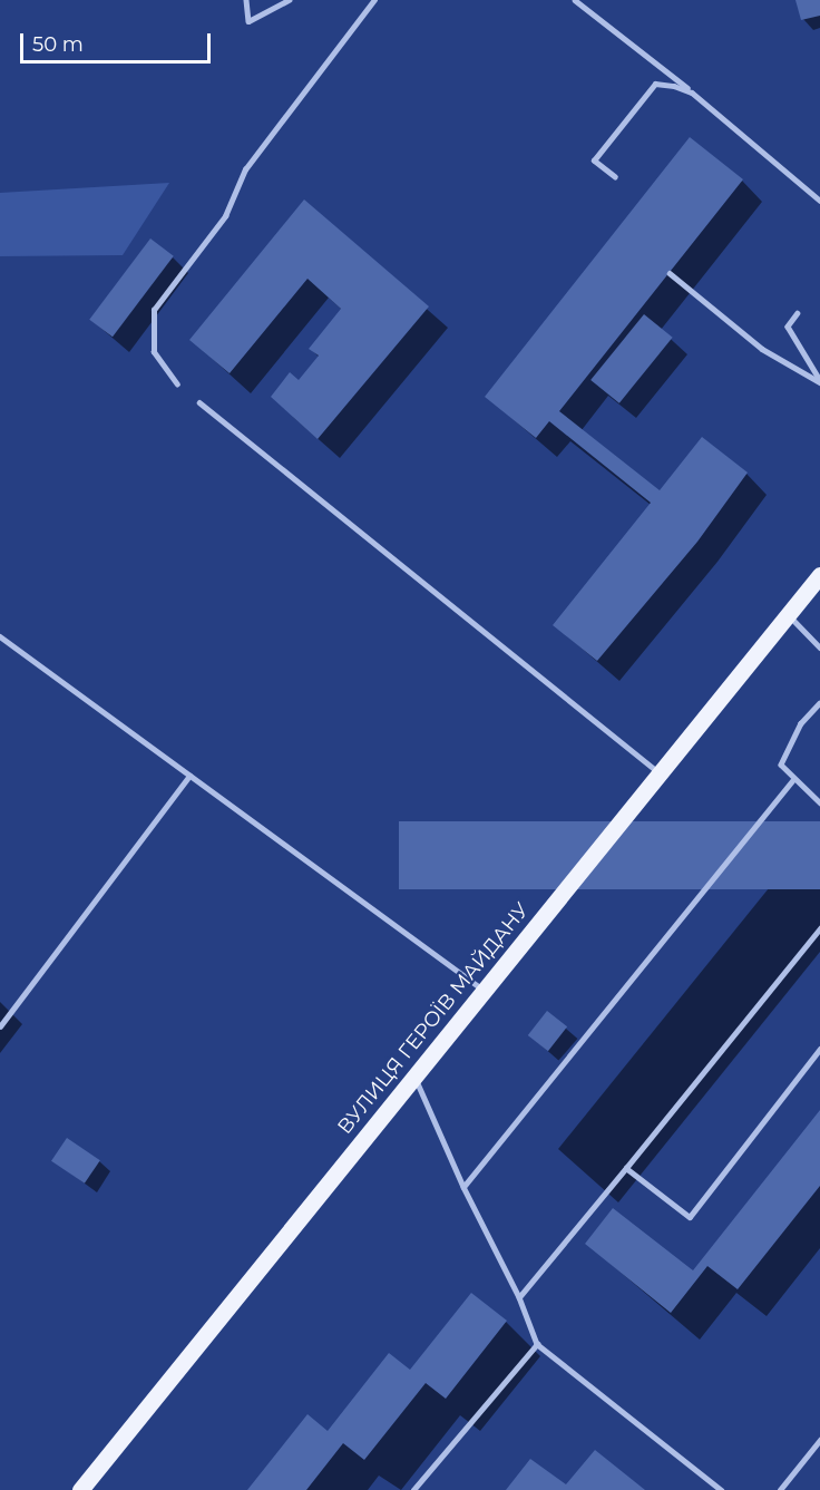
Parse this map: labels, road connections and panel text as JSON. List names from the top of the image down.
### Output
{
  "streets": {
    "main road": ["ВУЛИЦЯ ГЕРОЇВ МАЙДАНУ"]
  },
  "scale_bar": "50 m"
}
